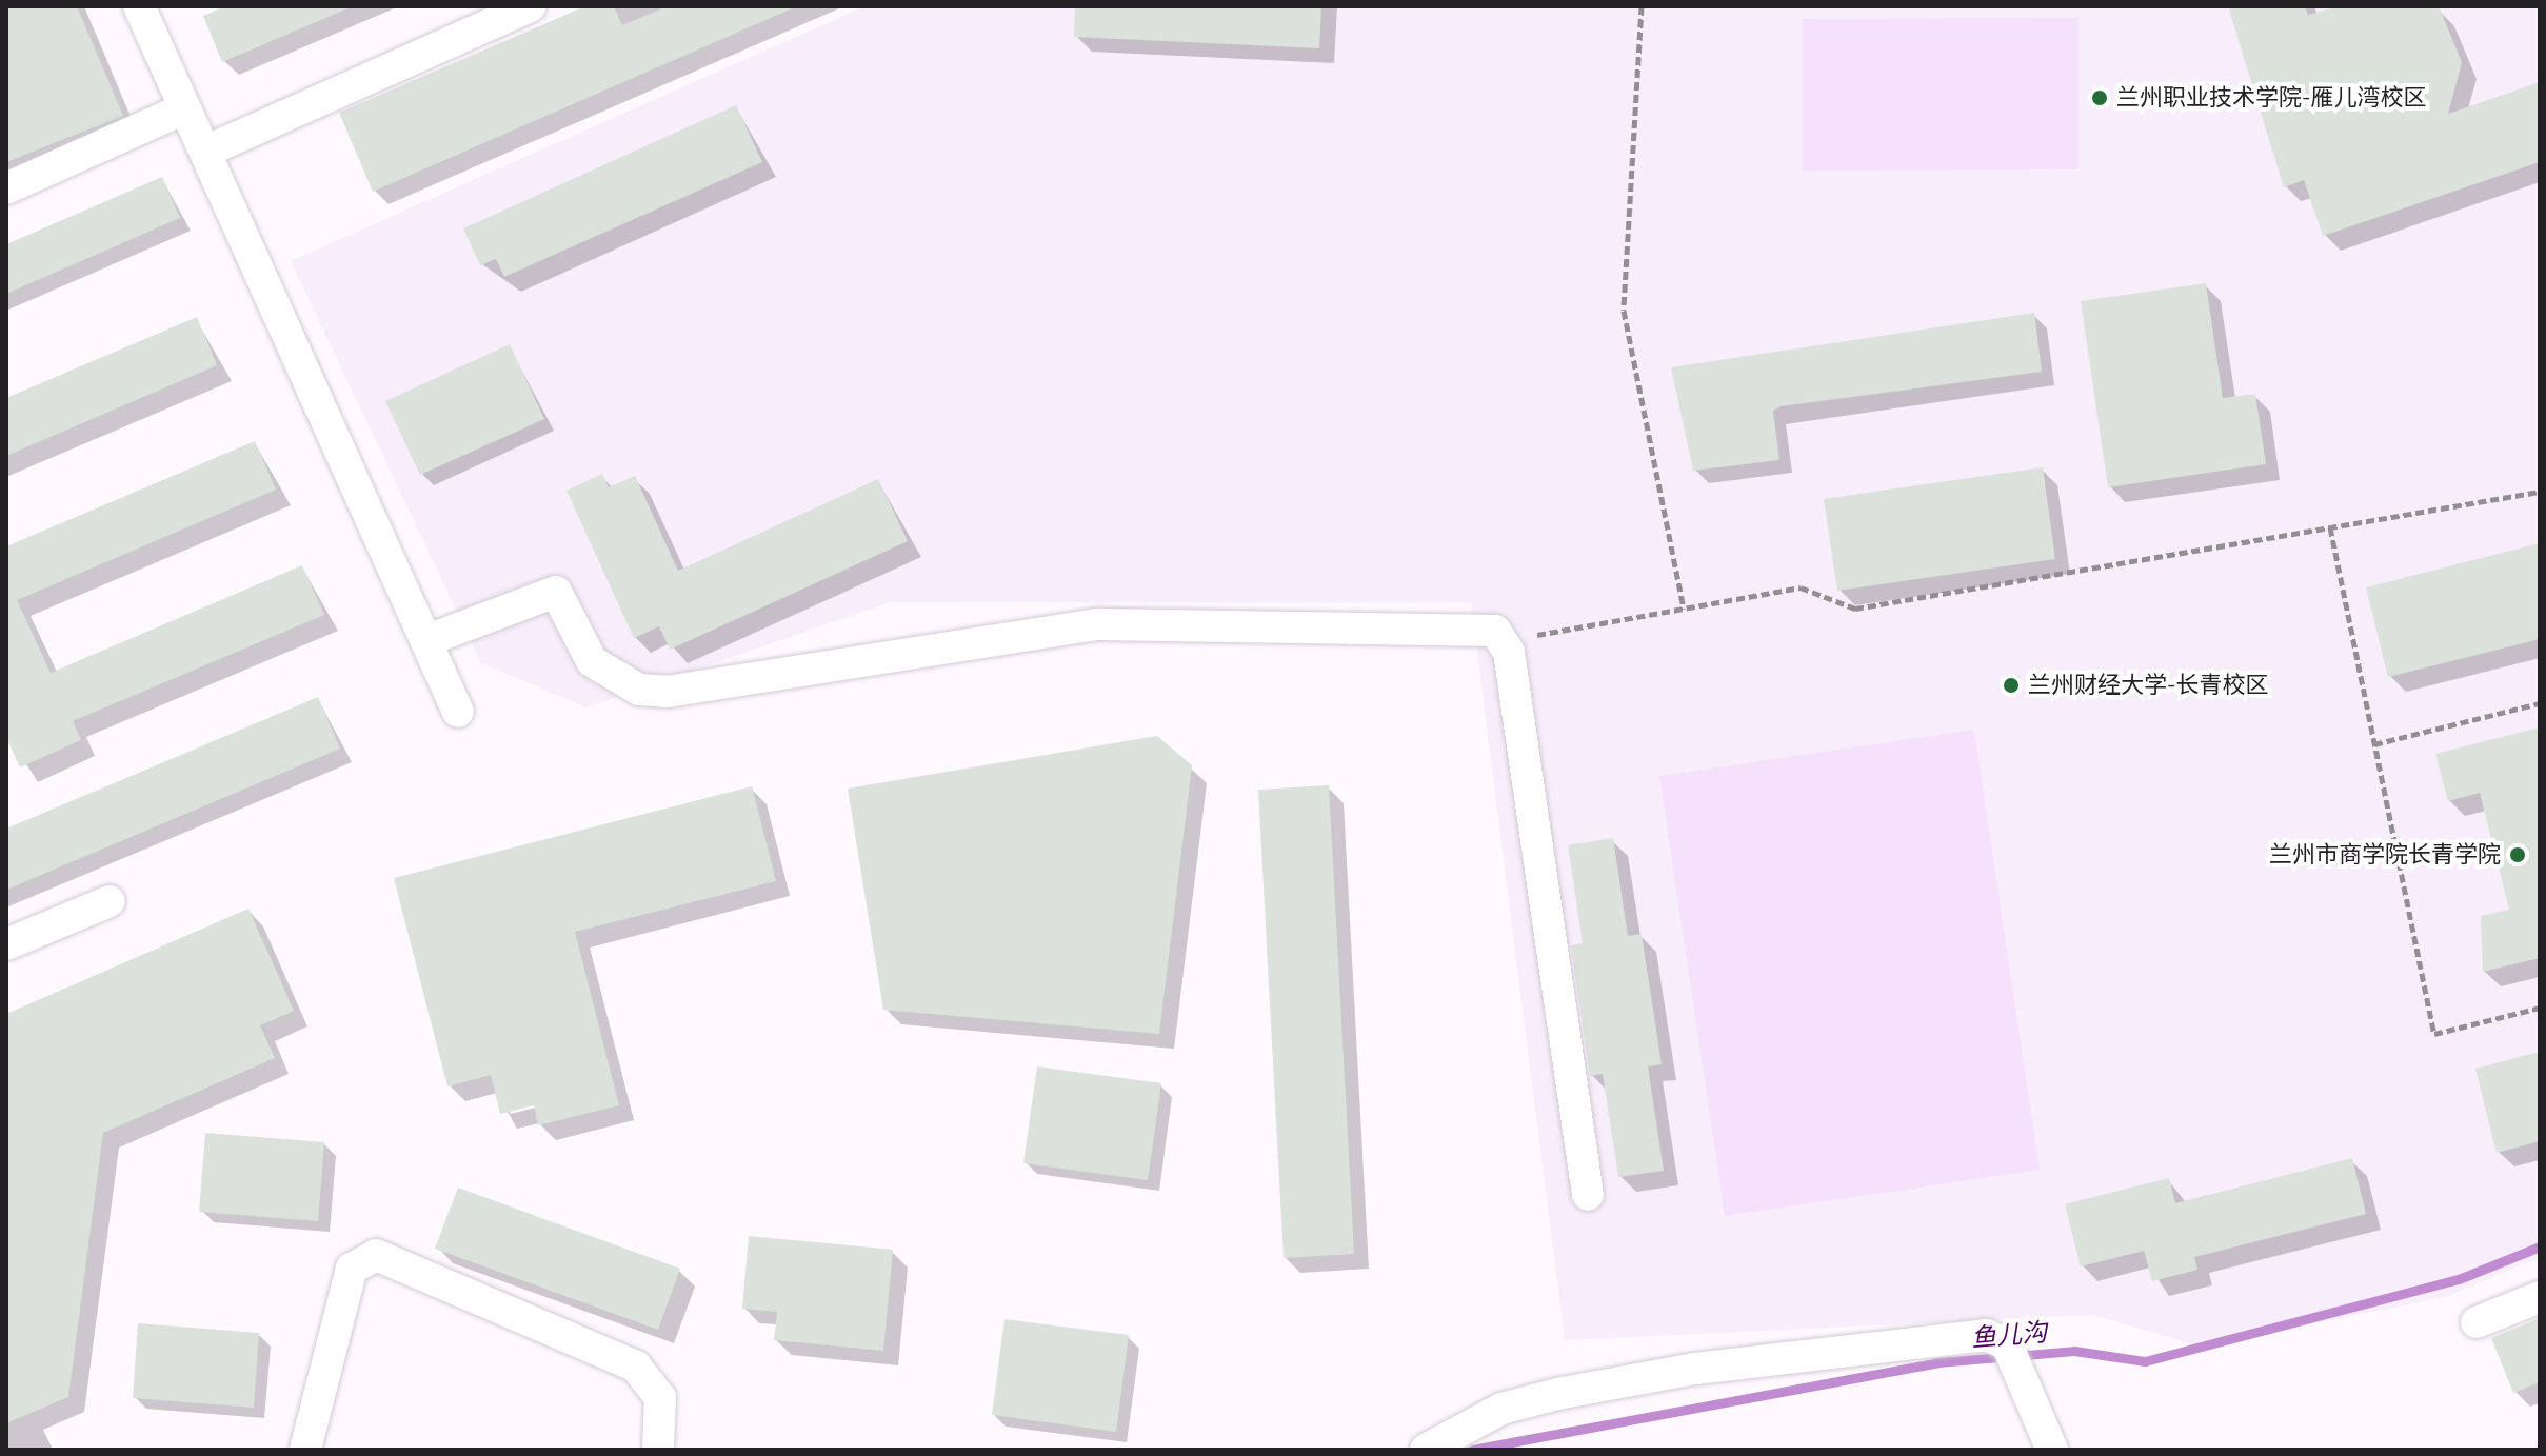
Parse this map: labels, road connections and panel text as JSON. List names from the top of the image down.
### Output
{
  "water": ["鱼儿沟"],
  "places": ["兰州职业技术学院-雁儿湾校区", "兰州财经大学-长青校区", "兰州市商学院长青学院"]
}
